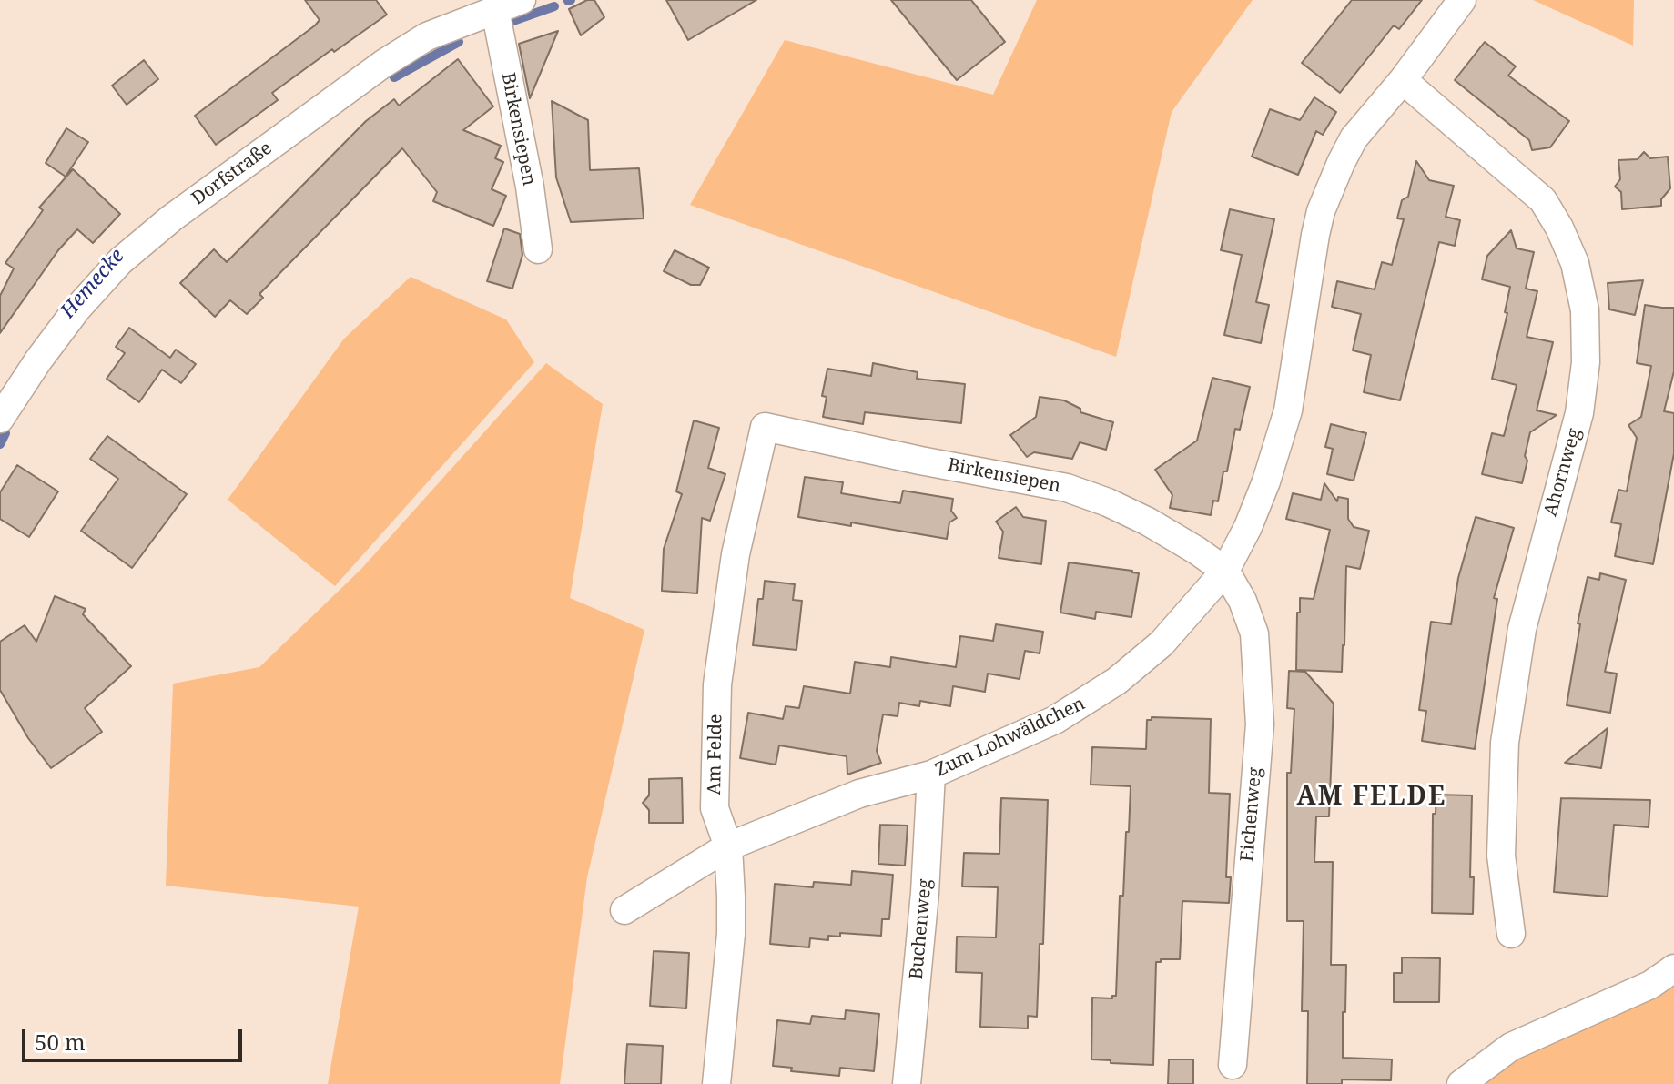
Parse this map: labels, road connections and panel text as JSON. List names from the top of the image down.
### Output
{
  "streets": {
    "street": [
      "Birkensiepen",
      "Dorfstraße",
      "Ahornweg",
      "Zum Lohwäldchen",
      "Am Felde",
      "Eichenweg",
      "Buchenweg"
    ]
  },
  "crossings": [
    ["Birkensiepen", "Dorfstraße"],
    ["Birkensiepen", "Zum Lohwäldchen"],
    ["Birkensiepen", "Am Felde"],
    ["Birkensiepen", "Eichenweg"],
    ["Ahornweg", "Zum Lohwäldchen"],
    ["Zum Lohwäldchen", "Am Felde"],
    ["Zum Lohwäldchen", "Eichenweg"],
    ["Zum Lohwäldchen", "Buchenweg"]
  ],
  "districts": ["AM FELDE"],
  "water": ["Hemecke"],
  "scale_bar": "50 m"
}
